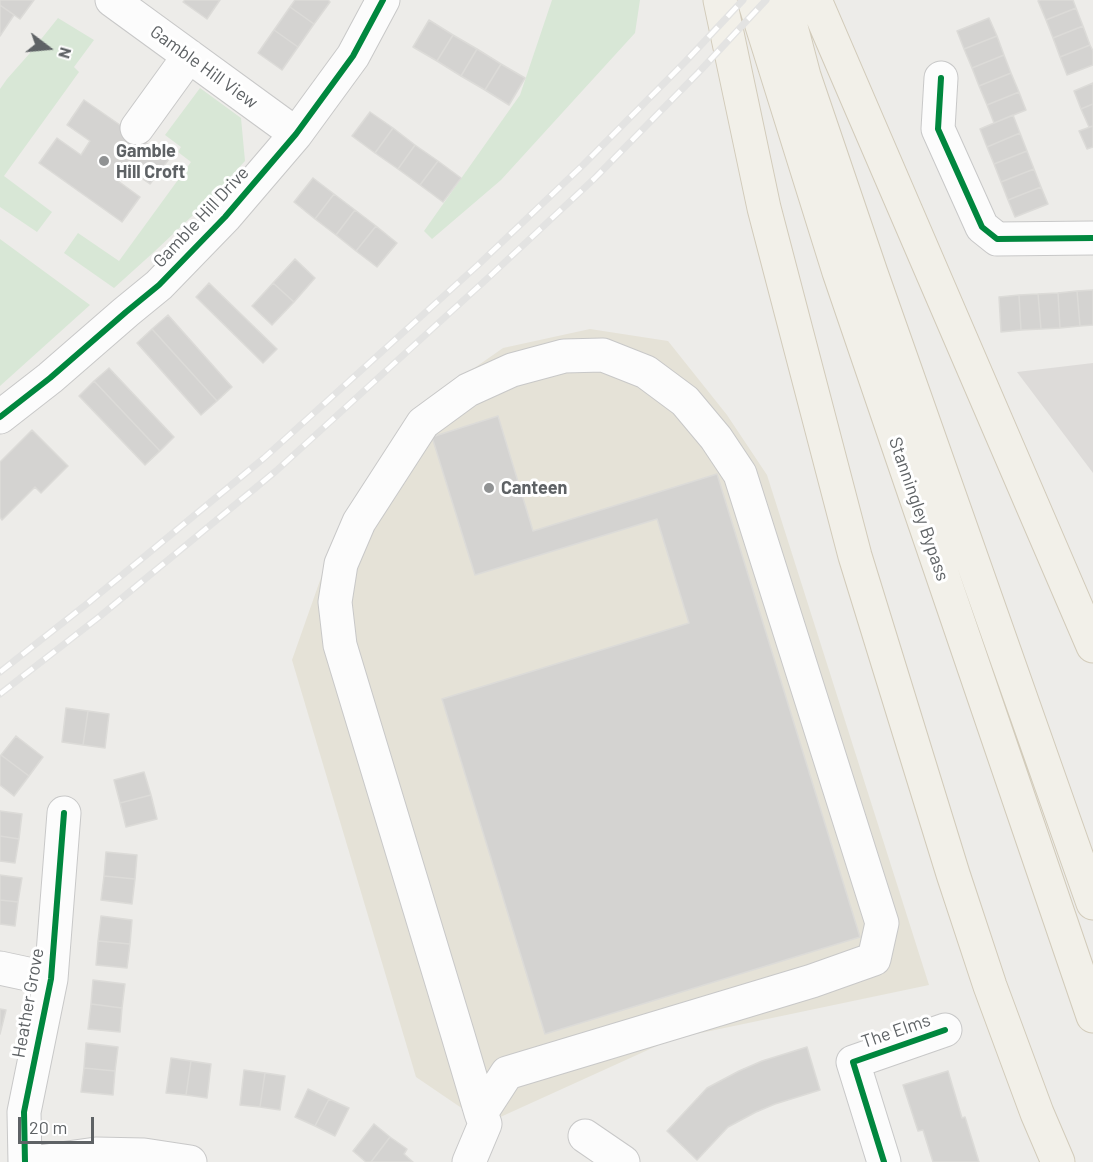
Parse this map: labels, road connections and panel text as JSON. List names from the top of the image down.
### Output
{
  "streets": {
    "main road": ["Stanningley Bypass"],
    "street": [
      "Gamble Hill View",
      "Gamble Hill Drive",
      "Heather Grove",
      "The Elms"
    ]
  },
  "crossings": [
    ["Gamble Hill View", "Gamble Hill Drive"]
  ],
  "places": ["Gamble Hill Croft", "Canteen"],
  "scale_bar": "20 m",
  "north": "right"
}
